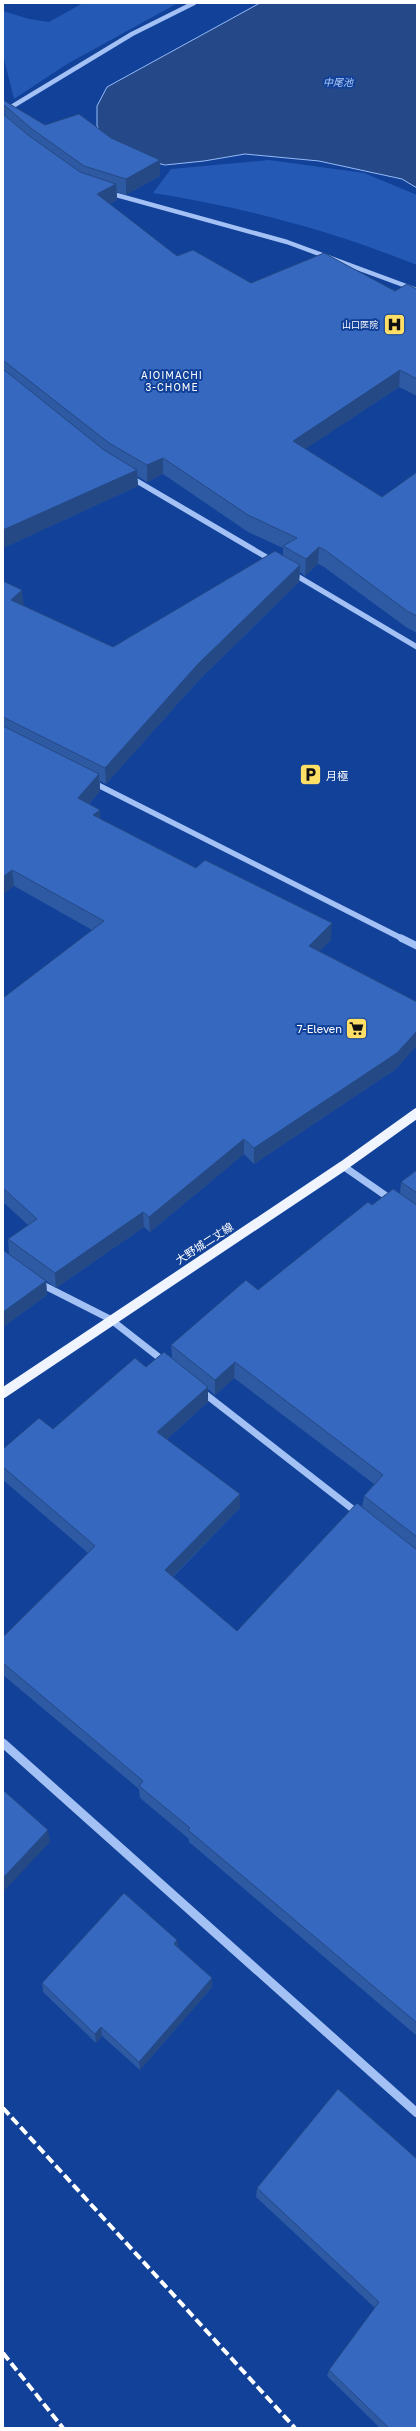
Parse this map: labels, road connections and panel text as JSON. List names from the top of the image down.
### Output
{
  "streets": {
    "main road": ["大野城二丈線"]
  },
  "districts": ["AIOIMACHI 3-CHOME"],
  "water": ["中尾池"],
  "places": {
    "hospital": ["山口医院"],
    "parking": ["月極"],
    "supermarket": ["7-Eleven"]
  }
}
